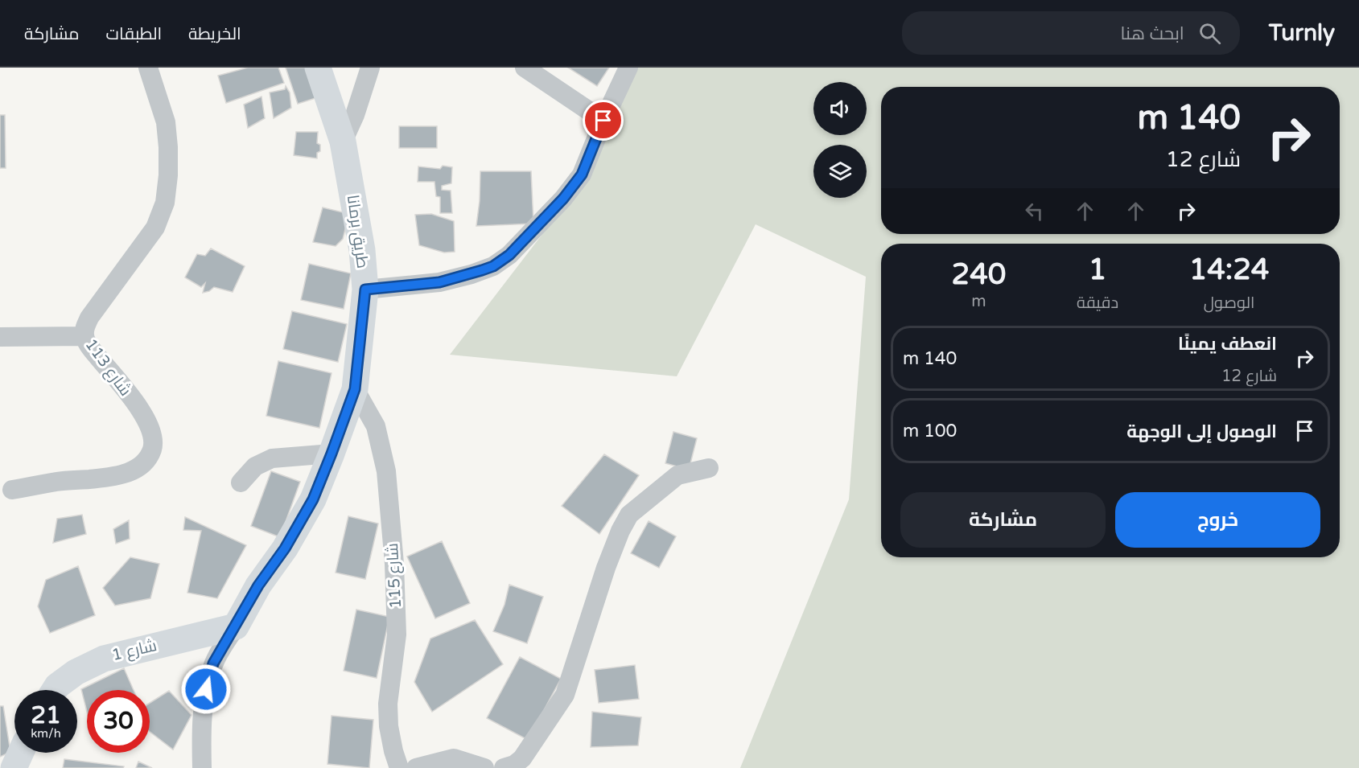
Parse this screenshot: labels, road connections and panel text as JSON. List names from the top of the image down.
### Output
{
  "streets": {
    "street": [
      "طريق برمانا",
      "شارع 113",
      "شارع 115",
      "شارع 1"
    ]
  },
  "crossings": [
    ["طريق برمانا", "شارع 115"],
    ["طريق برمانا", "شارع 1"]
  ],
  "page": {
    "header": "Turnly",
    "search": "ابحث هنا",
    "nav": ["الخريطة", "الطبقات", "مشاركة"],
    "turn": ["140 m", "شارع 12"],
    "eta": [
      "14:24",
      "الوصول",
      "1",
      "دقيقة",
      "240",
      "m"
    ],
    "list": [
      {
        "name": "انعطف يمينًا",
        "note": "شارع 12",
        "value": "140 m"
      },
      {
        "name": "الوصول إلى الوجهة",
        "value": "100 m"
      }
    ],
    "buttons": ["خروج", "مشاركة"],
    "speed": "21 km/h",
    "limit": "30"
  }
}
